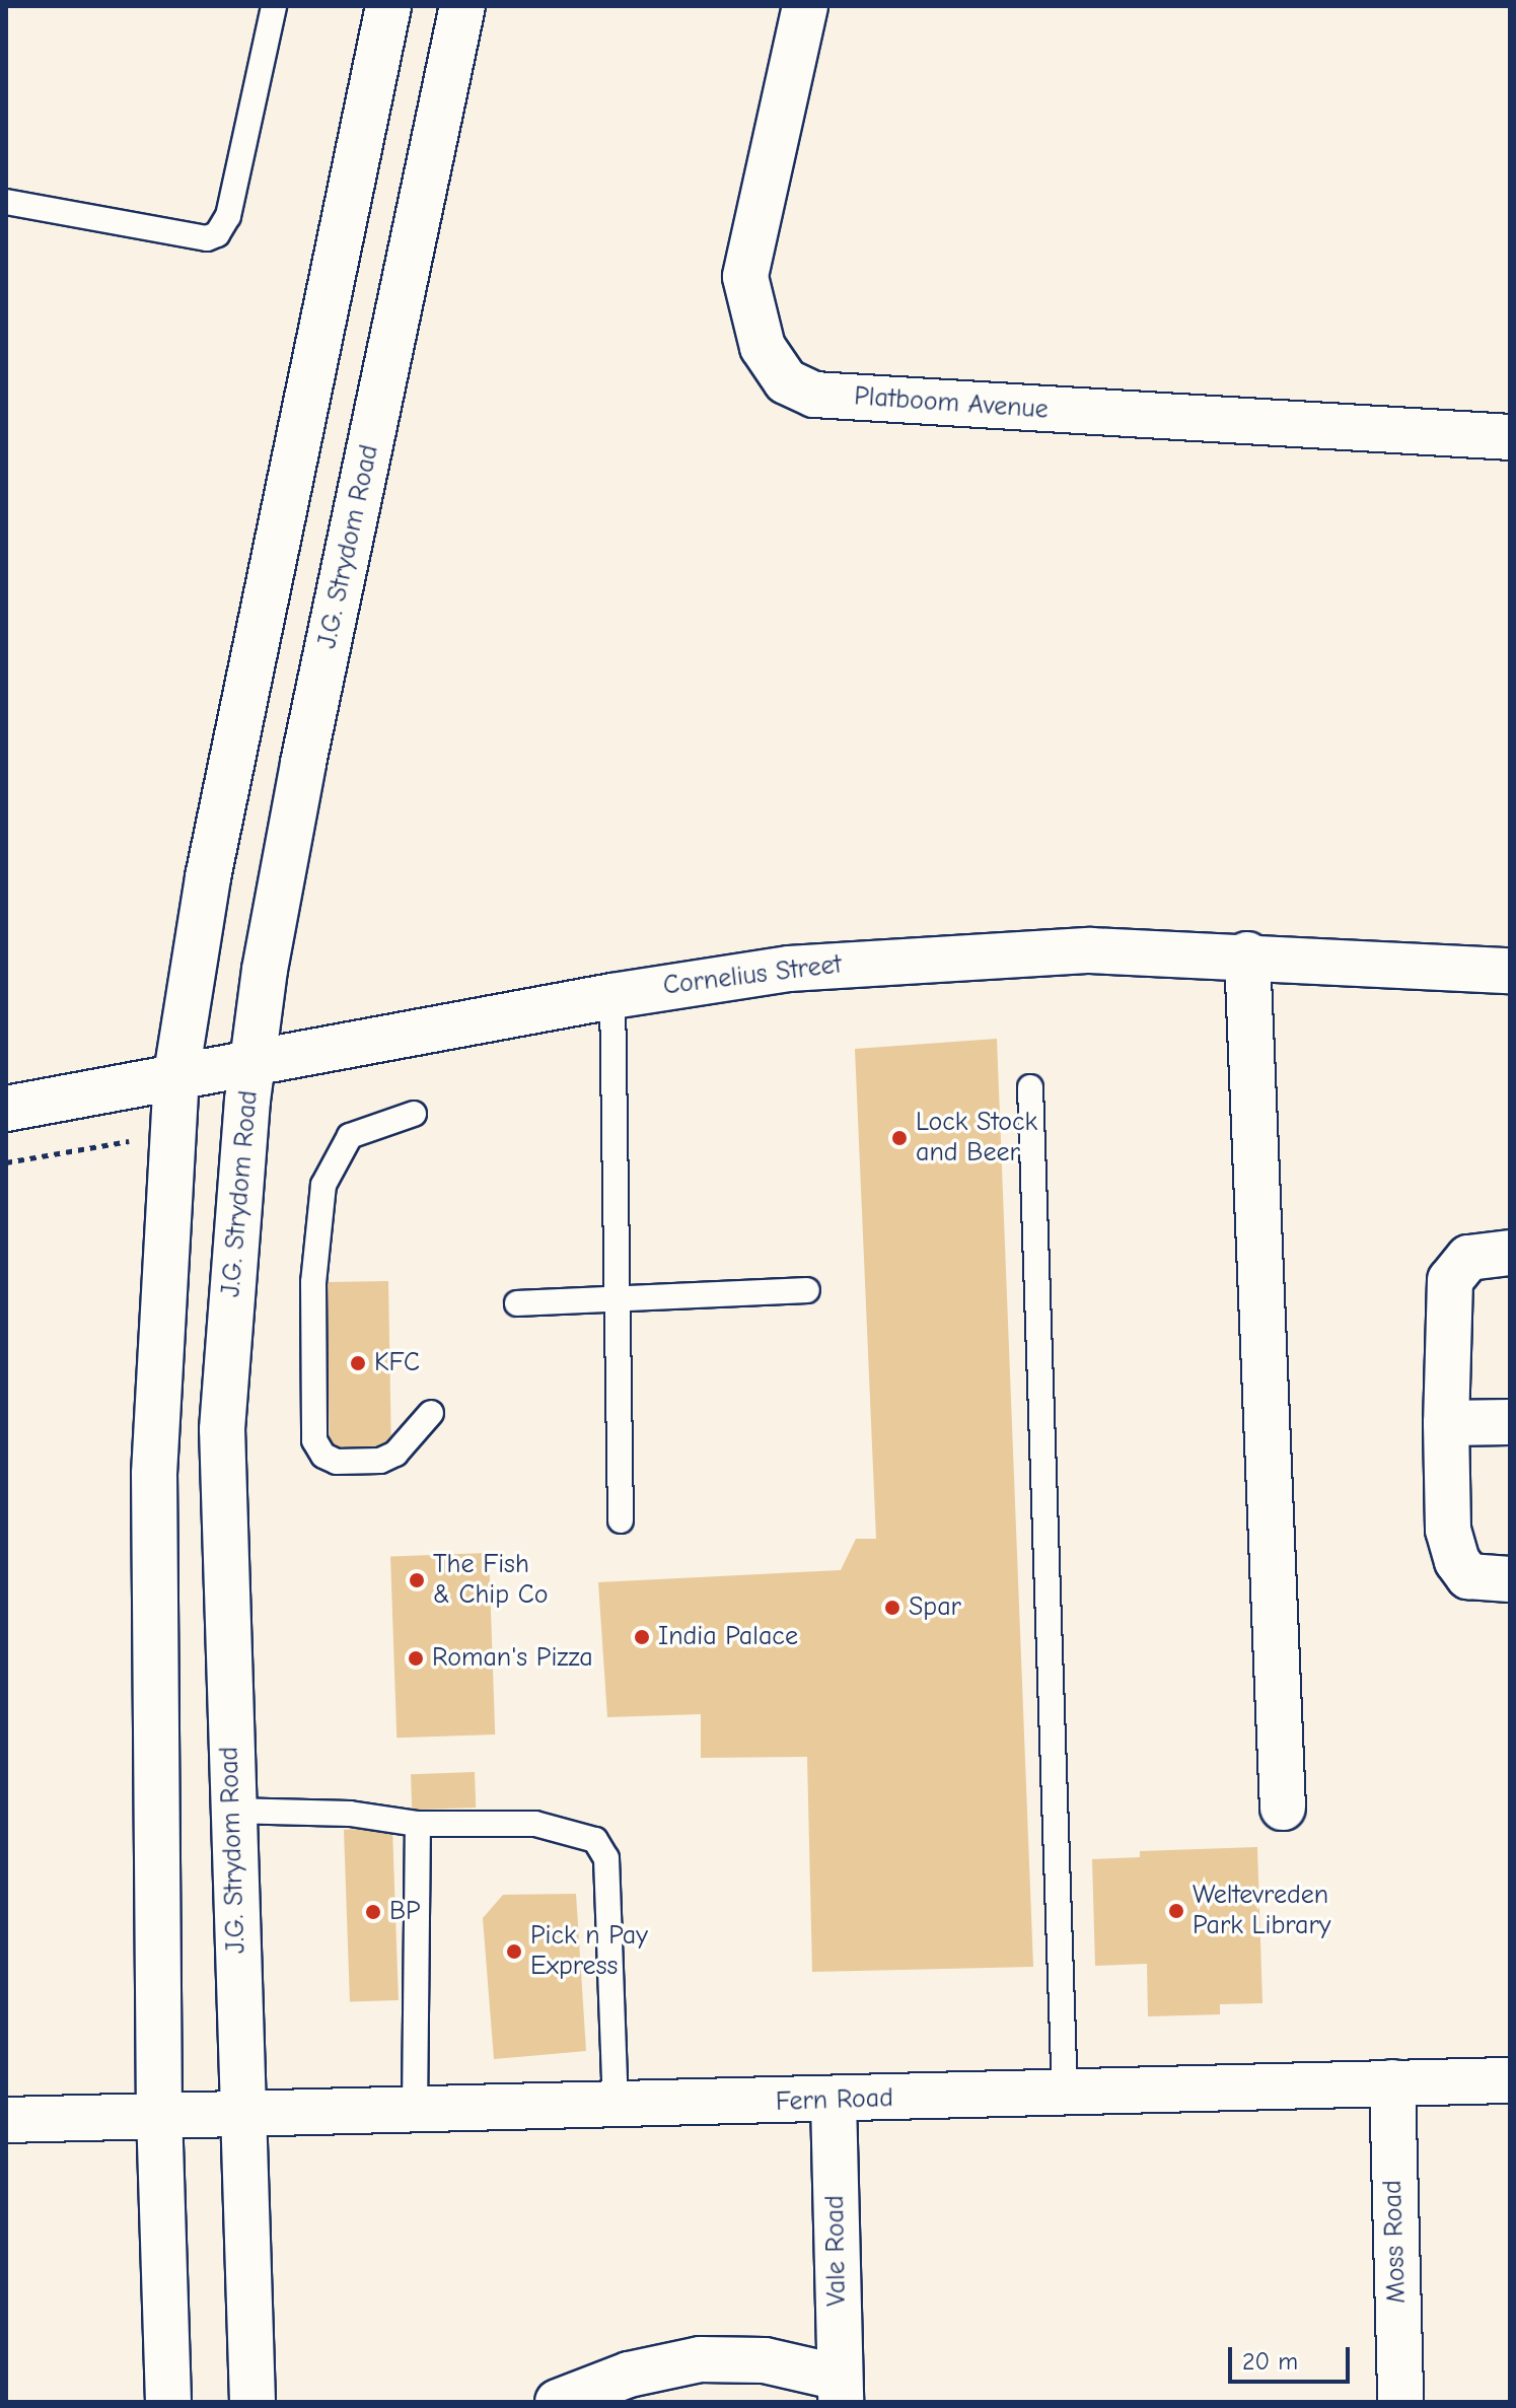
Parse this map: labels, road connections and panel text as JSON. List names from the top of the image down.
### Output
{
  "streets": {
    "street": [
      "Platboom Avenue",
      "J.G. Strydom Road",
      "Cornelius Street",
      "Fern Road",
      "Moss Road",
      "Vale Road"
    ]
  },
  "crossings": [
    ["J.G. Strydom Road", "Cornelius Street"],
    ["J.G. Strydom Road", "Fern Road"],
    ["Fern Road", "Moss Road"],
    ["Fern Road", "Vale Road"]
  ],
  "places": [
    "Lock Stock and Beer",
    "KFC",
    "The Fish & Chip Co",
    "Spar",
    "India Palace",
    "Roman's Pizza",
    "Weltevreden Park Library",
    "BP",
    "Pick n Pay Express"
  ],
  "scale_bar": "20 m"
}
